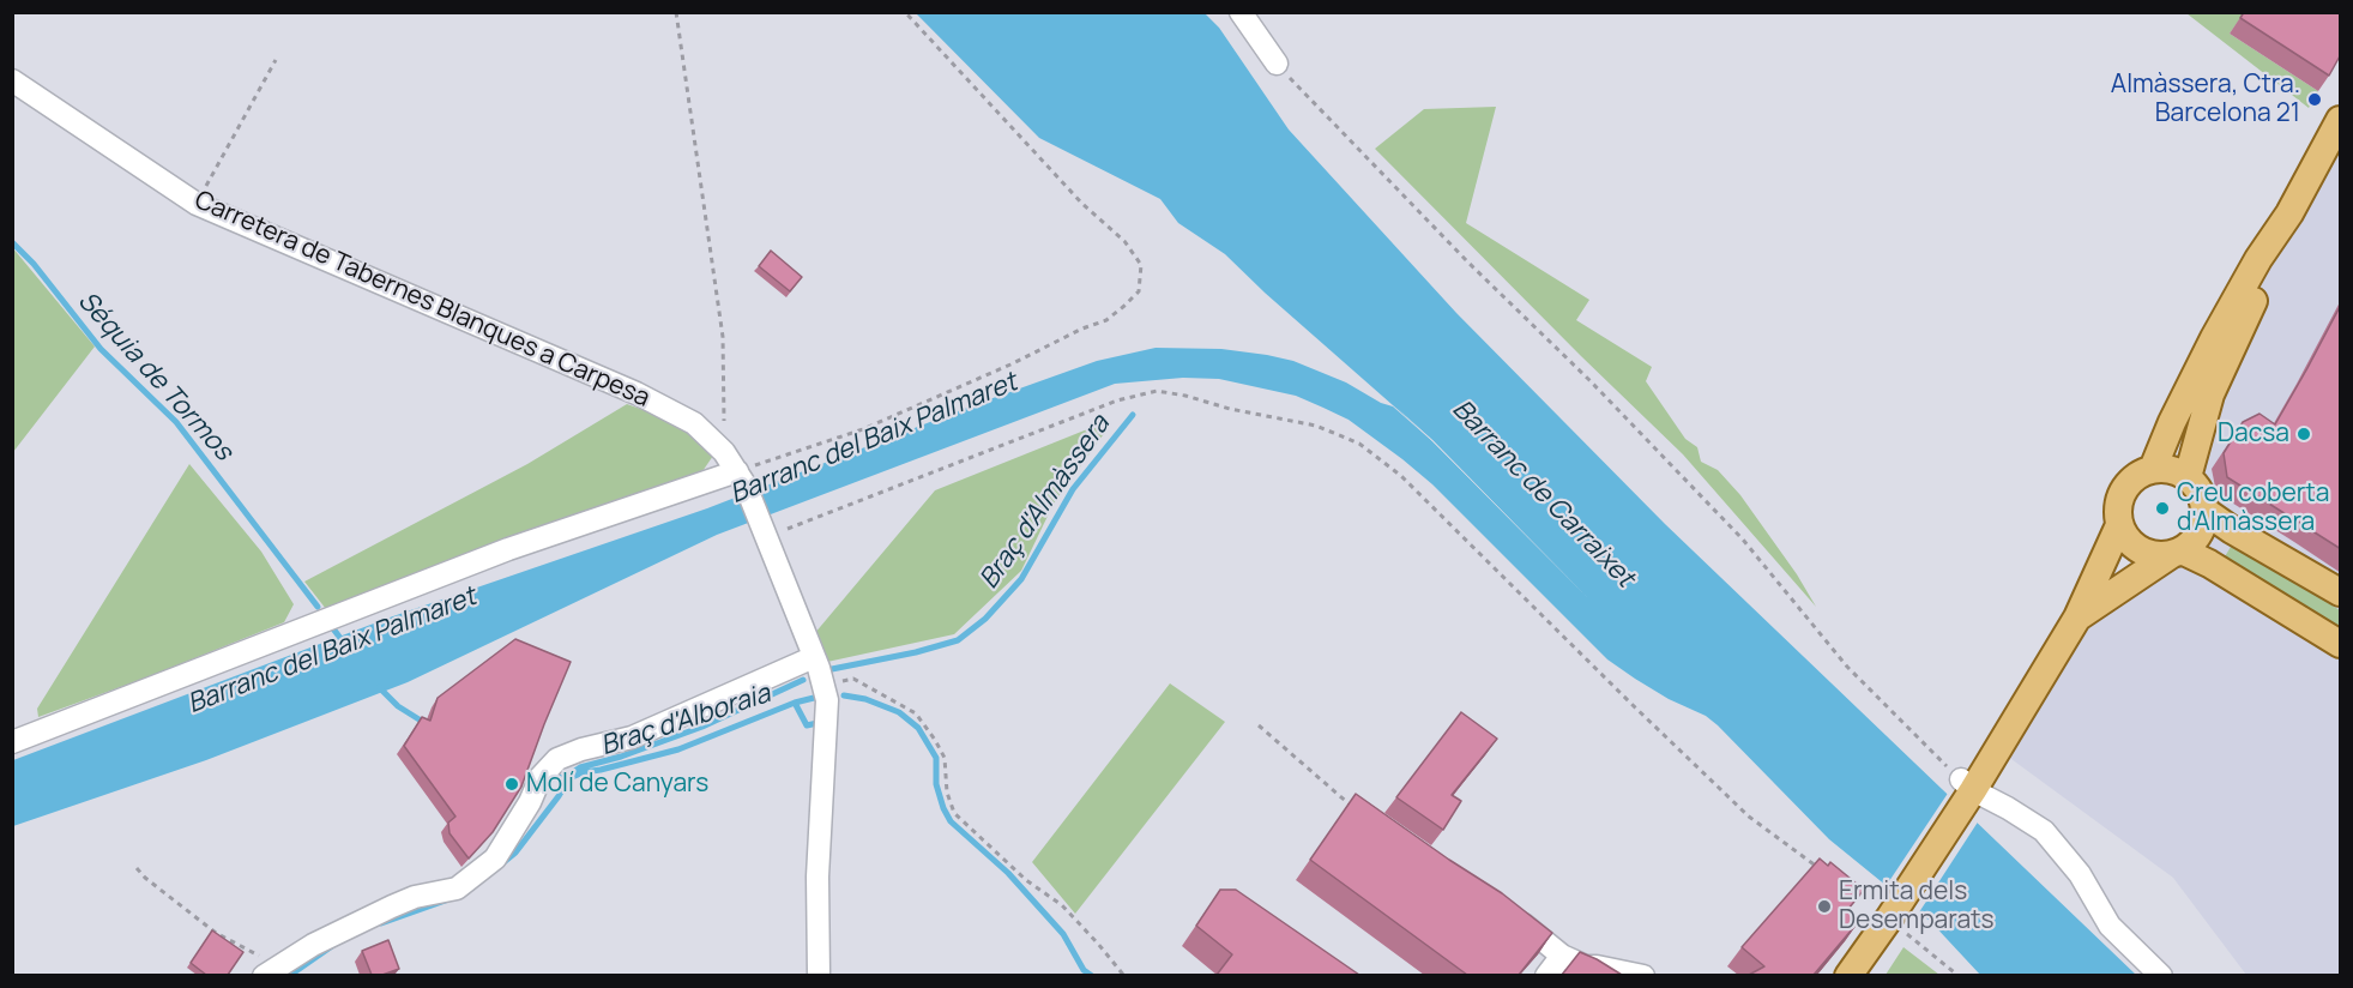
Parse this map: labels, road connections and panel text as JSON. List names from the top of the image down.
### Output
{
  "streets": {
    "street": ["Carretera de Tabernes Blanques a Carpesa"]
  },
  "water": [
    "Séquia de Tormos",
    "Barranc del Baix Palmaret",
    "Barranc de Carraixet",
    "Braç d'Almàssera",
    "Braç d'Alboraia"
  ],
  "places": [
    "Almàssera, Ctra. Barcelona 21",
    "Dacsa",
    "Creu coberta d'Almàssera",
    "Molí de Canyars",
    "Ermita dels Desemparats"
  ]
}
